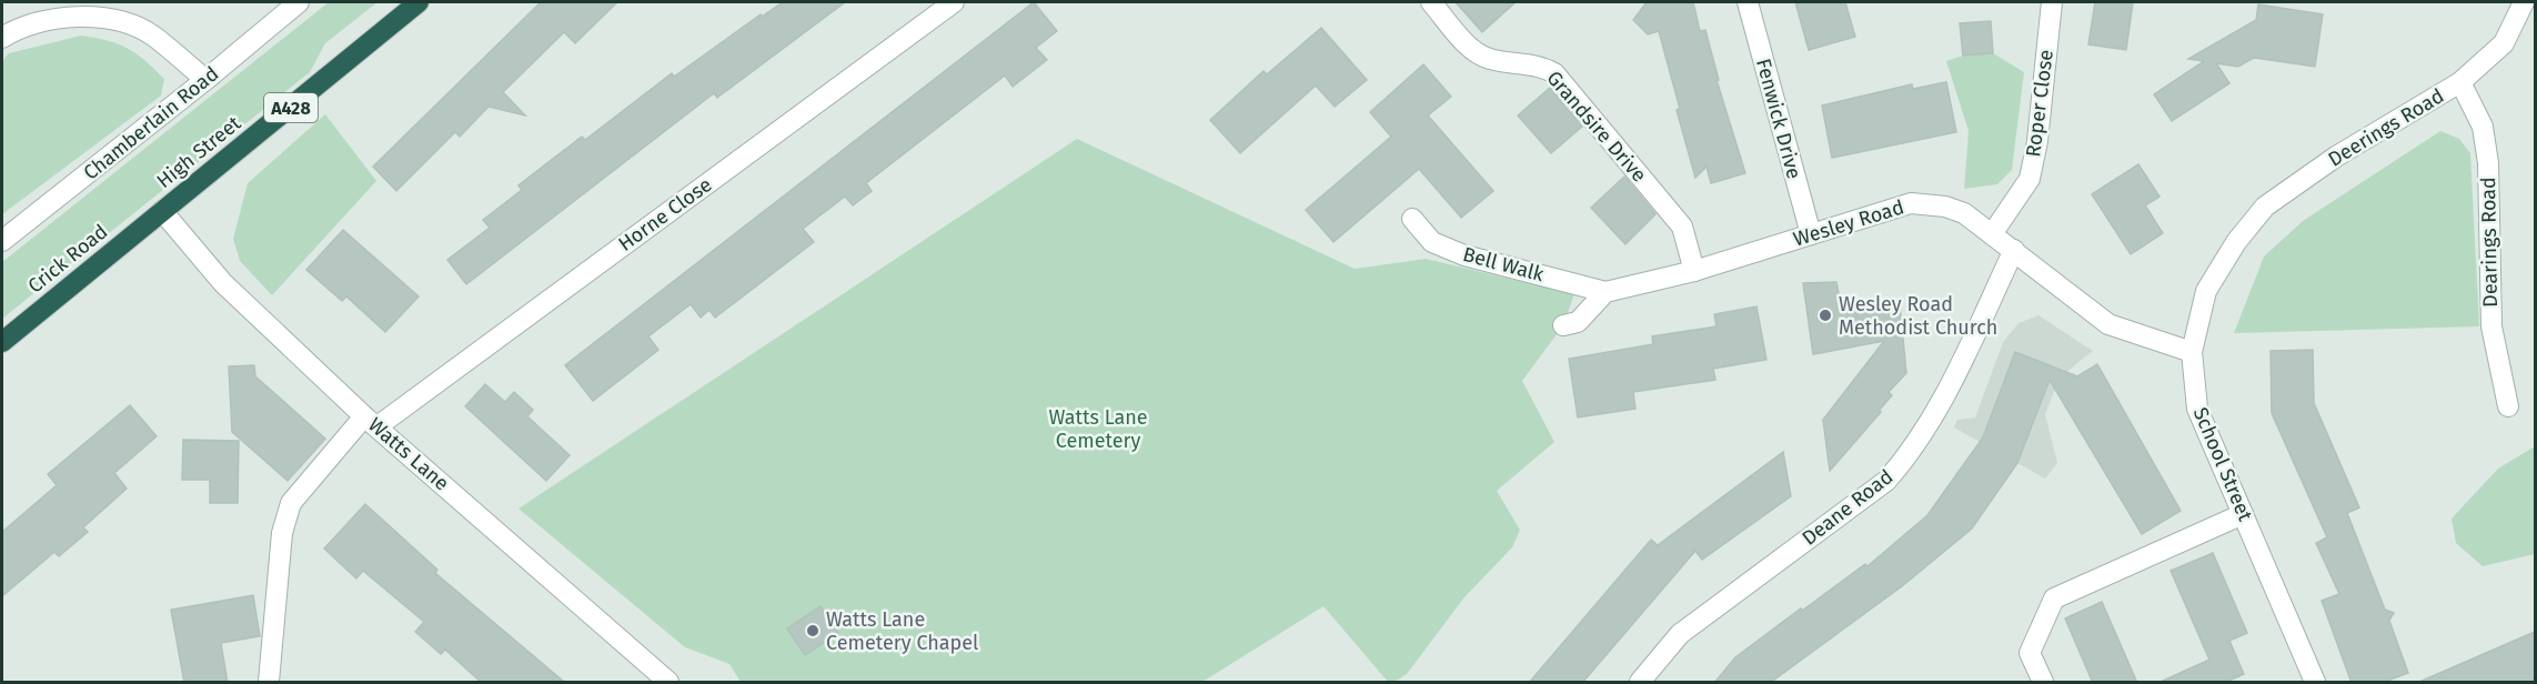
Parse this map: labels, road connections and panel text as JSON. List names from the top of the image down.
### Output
{
  "streets": {
    "highway": ["A428", "High Street", "Crick Road"],
    "street": [
      "Roper Close",
      "Fenwick Drive",
      "Chamberlain Road",
      "Grandsire Drive",
      "Deerings Road",
      "Horne Close",
      "Wesley Road",
      "Dearings Road",
      "Bell Walk",
      "Watts Lane",
      "School Street",
      "Deane Road"
    ]
  },
  "crossings": [
    ["Roper Close", "Wesley Road"],
    ["Fenwick Drive", "Wesley Road"],
    ["Grandsire Drive", "Wesley Road"],
    ["Deerings Road", "Dearings Road"],
    ["Deerings Road", "School Street"],
    ["High Street", "Crick Road"],
    ["High Street", "Watts Lane"],
    ["Horne Close", "Watts Lane"],
    ["Wesley Road", "Bell Walk"],
    ["Wesley Road", "School Street"],
    ["Wesley Road", "Deane Road"],
    ["Crick Road", "Watts Lane"]
  ],
  "parks": ["Watts Lane Cemetery"],
  "places": ["Wesley Road Methodist Church", "Watts Lane Cemetery Chapel"]
}
